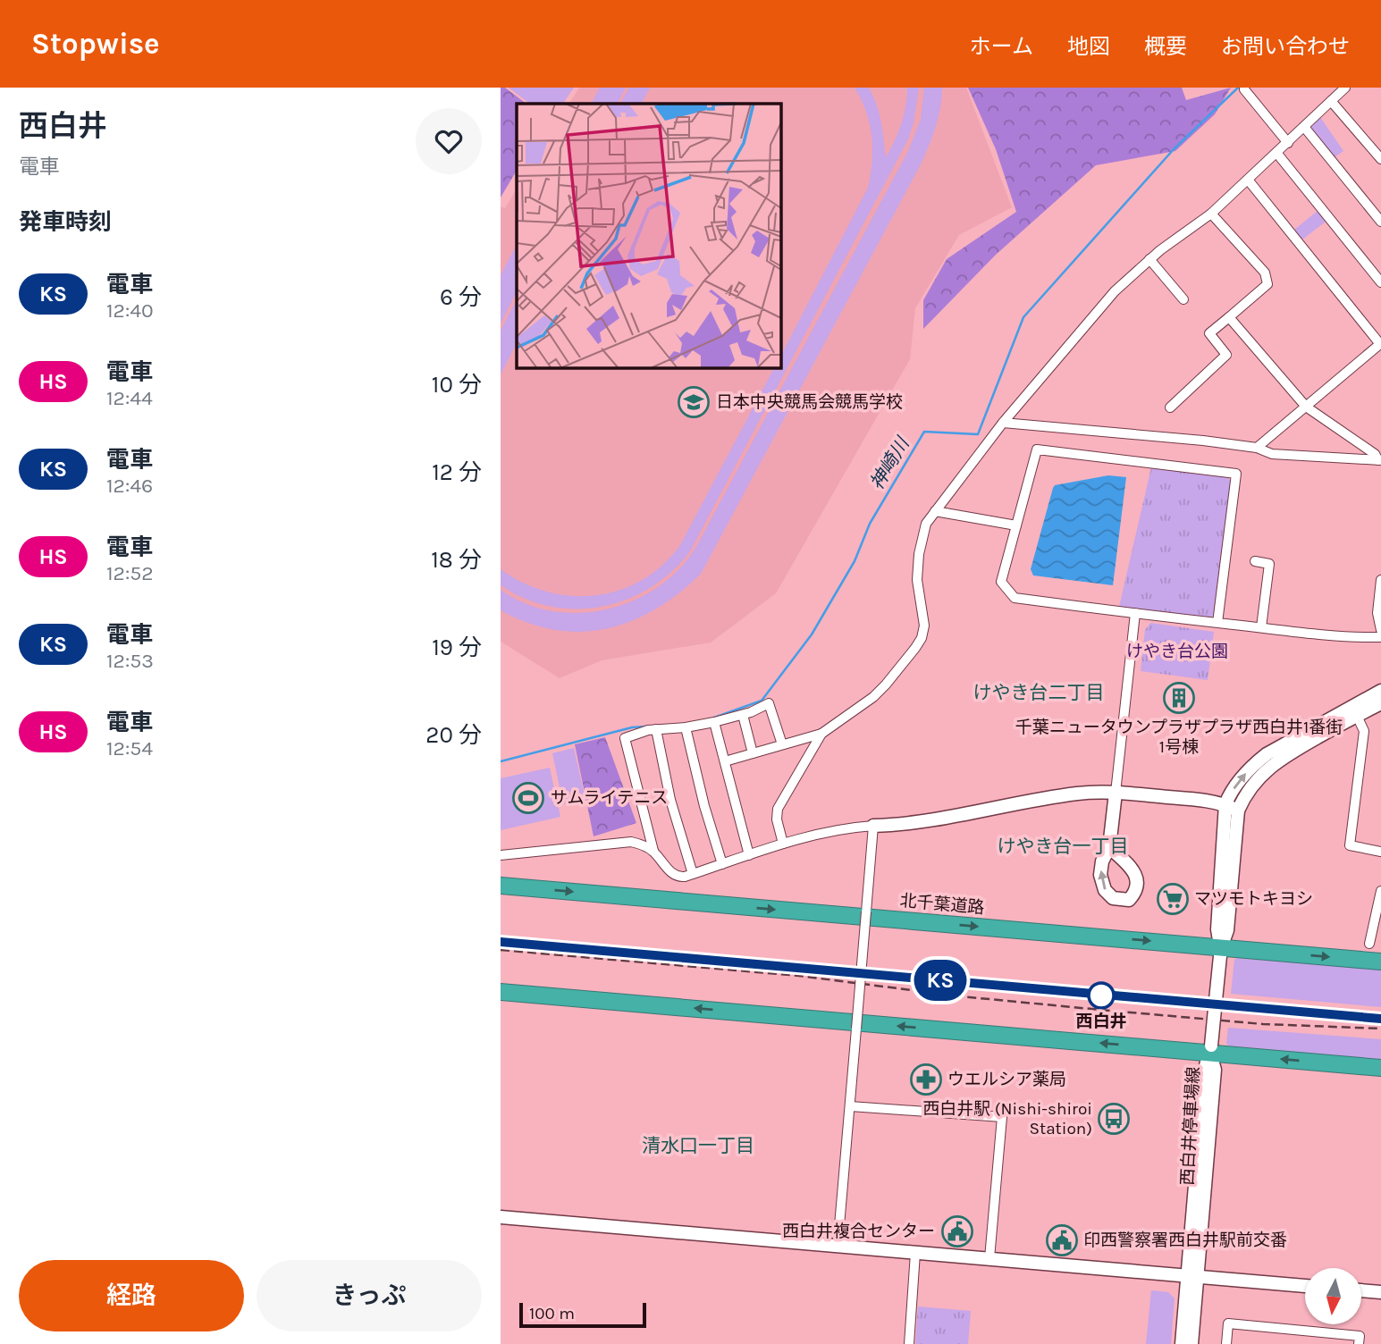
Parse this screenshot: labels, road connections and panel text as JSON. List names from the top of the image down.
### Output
{
  "streets": {
    "highway": ["北千葉道路"],
    "street": ["西白井停車場線"]
  },
  "crossings": [
    ["北千葉道路", "西白井停車場線"]
  ],
  "districts": ["けやき台二丁目", "けやき台一丁目", "清水口一丁目"],
  "water": ["神崎川"],
  "parks": ["けやき台公園"],
  "places": {
    "school or university": ["日本中央競馬会競馬学校"],
    "building": ["千葉ニュータウンプラザプラザ西白井1番街 1号棟"],
    "sports": ["サムライテニス"],
    "supermarket": ["マツモトキヨシ"],
    "other": ["西白井"],
    "pharmacy": ["ウエルシア薬局"],
    "bus stop": ["西白井駅 (Nishi-shiroi Station)"],
    "public building": ["西白井複合センター", "印西警察署西白井駅前交番"]
  },
  "scale_bar": "100 m",
  "north": "bottom",
  "page": {
    "header": "Stopwise",
    "nav": [
      "ホーム",
      "地図",
      "概要",
      "お問い合わせ"
    ],
    "heading": [
      ["西白井", "電車"],
      "発車時刻"
    ],
    "on_map": "KS",
    "list": [
      {
        "mark": "KS",
        "name": "電車",
        "note": "12:40",
        "value": "6 分"
      },
      {
        "mark": "HS",
        "name": "電車",
        "note": "12:44",
        "value": "10 分"
      },
      {
        "mark": "KS",
        "name": "電車",
        "note": "12:46",
        "value": "12 分"
      },
      {
        "mark": "HS",
        "name": "電車",
        "note": "12:52",
        "value": "18 分"
      },
      {
        "mark": "KS",
        "name": "電車",
        "note": "12:53",
        "value": "19 分"
      },
      {
        "mark": "HS",
        "name": "電車",
        "note": "12:54",
        "value": "20 分"
      }
    ],
    "buttons": ["経路", "きっぷ"],
    "scale": "100 m"
  }
}
